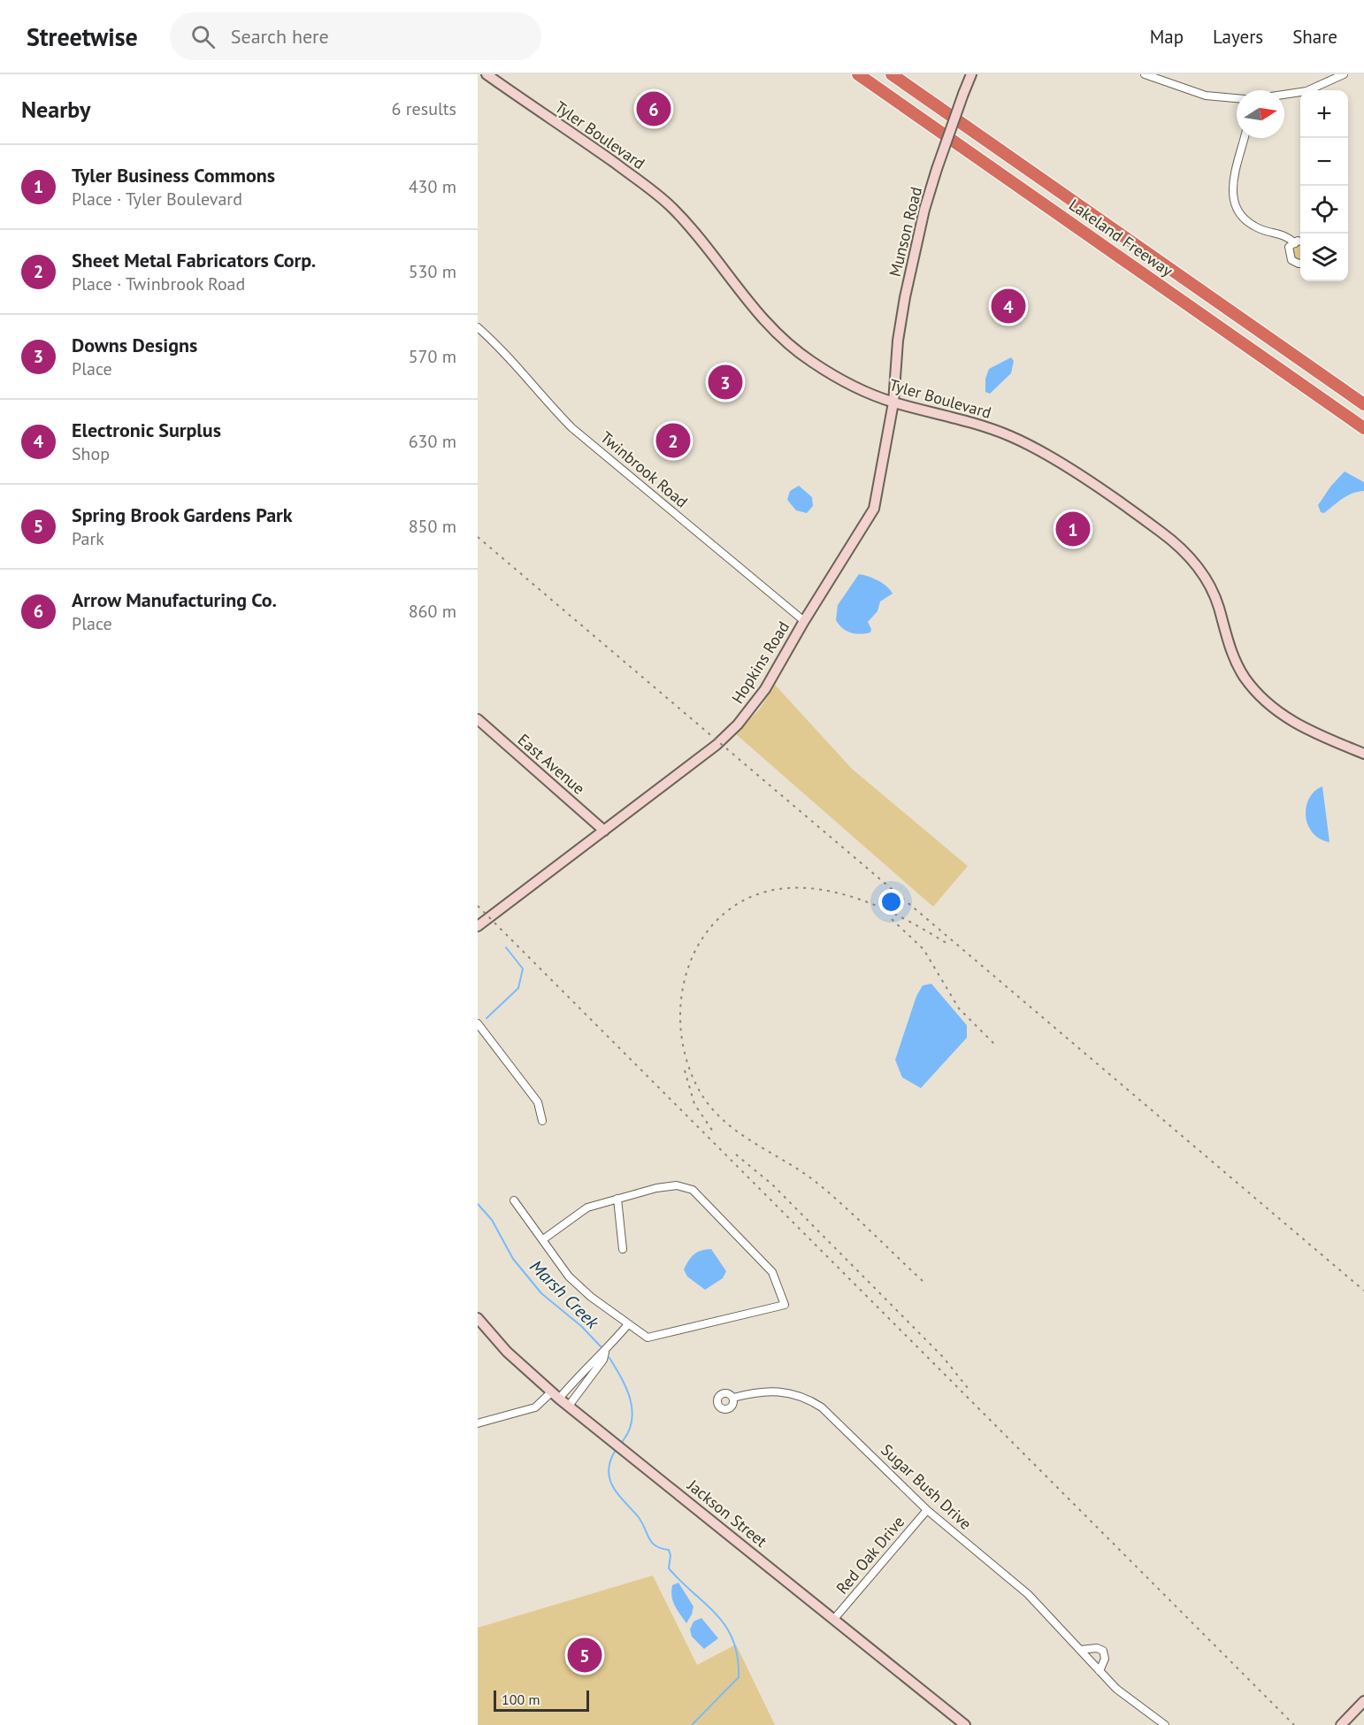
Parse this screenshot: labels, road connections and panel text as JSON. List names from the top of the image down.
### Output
{
  "streets": {
    "highway": ["Lakeland Freeway"],
    "street": [
      "Tyler Boulevard",
      "Munson Road",
      "Twinbrook Road",
      "Hopkins Road",
      "East Avenue",
      "Sugar Bush Drive",
      "Jackson Street",
      "Red Oak Drive"
    ]
  },
  "crossings": [
    ["Tyler Boulevard", "Munson Road"],
    ["Tyler Boulevard", "Hopkins Road"],
    ["Munson Road", "Hopkins Road"],
    ["Twinbrook Road", "Hopkins Road"],
    ["Hopkins Road", "East Avenue"],
    ["Sugar Bush Drive", "Red Oak Drive"],
    ["Jackson Street", "Red Oak Drive"]
  ],
  "water": ["Marsh Creek"],
  "scale_bar": "100 m",
  "north": "right",
  "page": {
    "header": "Streetwise",
    "search": "Search here",
    "nav": ["Map", "Layers", "Share"],
    "heading": ["Nearby", "6 results"],
    "pins": [
      "6",
      "4",
      "3",
      "2",
      "1",
      "5"
    ],
    "map_buttons": ["+", "−"],
    "list": [
      {
        "mark": "1",
        "name": "Tyler Business Commons",
        "note": "Place · Tyler Boulevard",
        "value": "430 m"
      },
      {
        "mark": "2",
        "name": "Sheet Metal Fabricators Corp.",
        "note": "Place · Twinbrook Road",
        "value": "530 m"
      },
      {
        "mark": "3",
        "name": "Downs Designs",
        "note": "Place",
        "value": "570 m"
      },
      {
        "mark": "4",
        "name": "Electronic Surplus",
        "note": "Shop",
        "value": "630 m"
      },
      {
        "mark": "5",
        "name": "Spring Brook Gardens Park",
        "note": "Park",
        "value": "850 m"
      },
      {
        "mark": "6",
        "name": "Arrow Manufacturing Co.",
        "note": "Place",
        "value": "860 m"
      }
    ],
    "scale": "100 m"
  }
}
